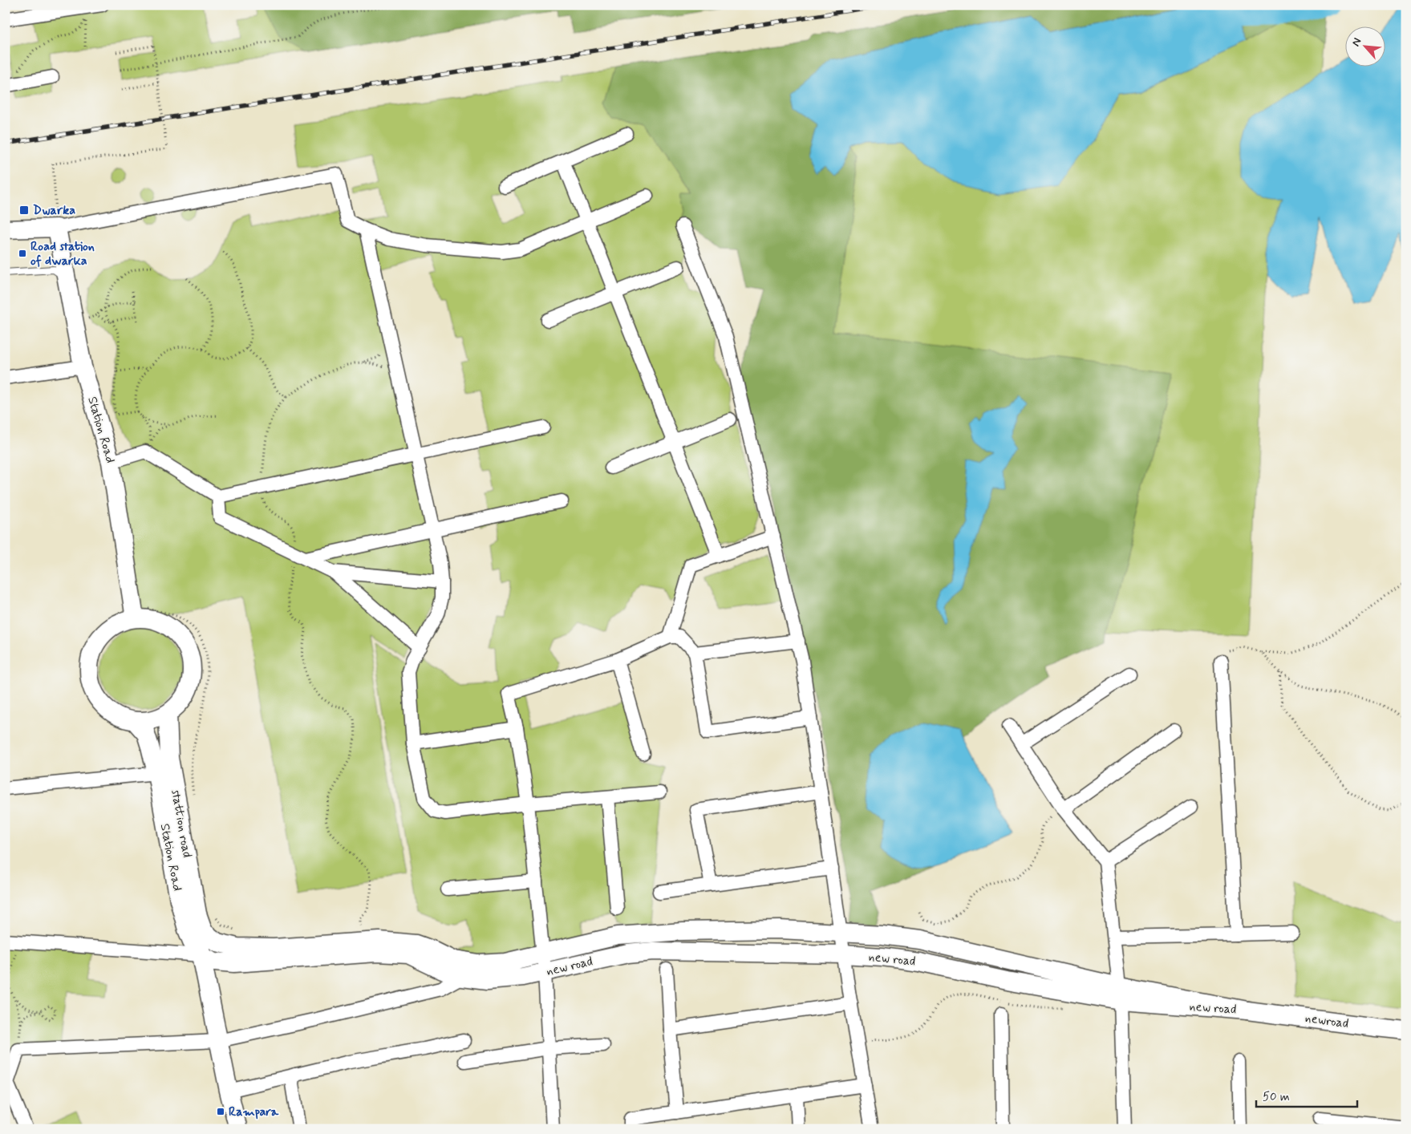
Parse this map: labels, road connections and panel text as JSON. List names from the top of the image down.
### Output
{
  "streets": {
    "main road": [
      "Station Road",
      "stattion road",
      "new road",
      "newroad"
    ]
  },
  "crossings": [
    ["Station Road", "stattion road"],
    ["Station Road", "new road"],
    ["stattion road", "new road"],
    ["new road", "newroad"]
  ],
  "places": {
    "transit": ["Dwarka", "Road station of dwarka", "Rampara"]
  },
  "scale_bar": "50 m",
  "north": "top left"
}
